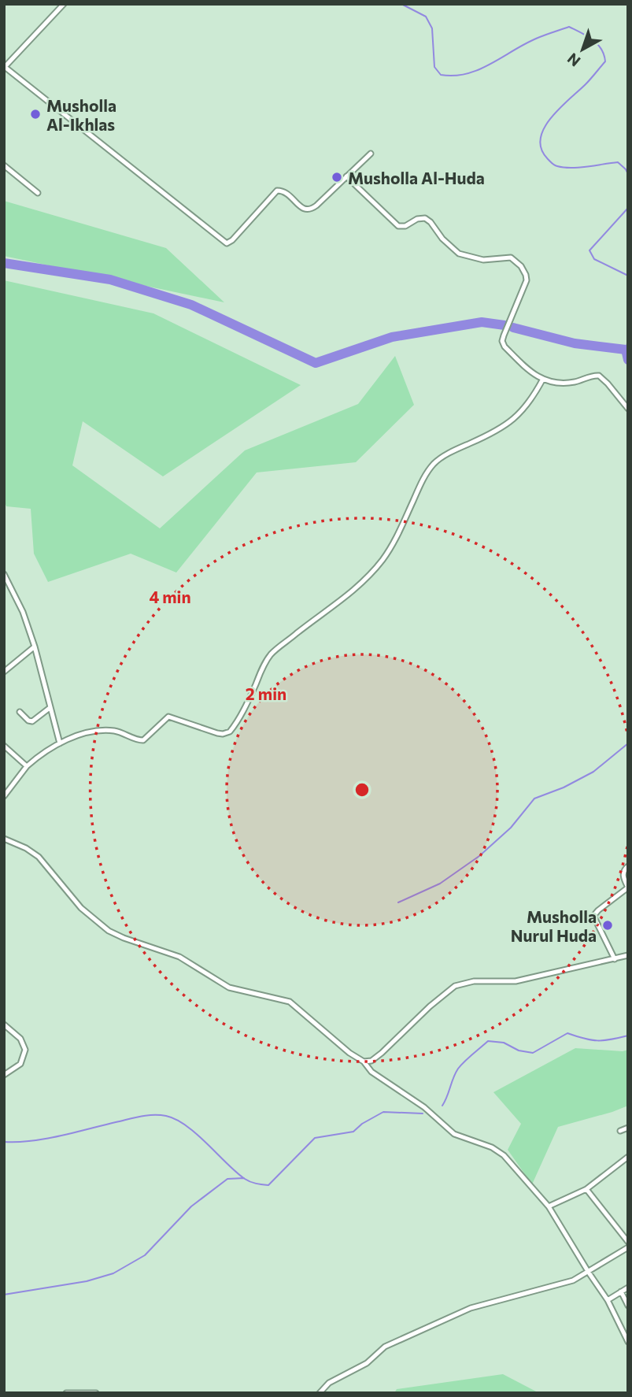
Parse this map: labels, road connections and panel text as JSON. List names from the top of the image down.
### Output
{
  "places": ["Musholla Al-Ikhlas", "Musholla Al-Huda", "Musholla Nurul Huda"],
  "north": "bottom left",
  "rings": ["4 min", "2 min"]
}
